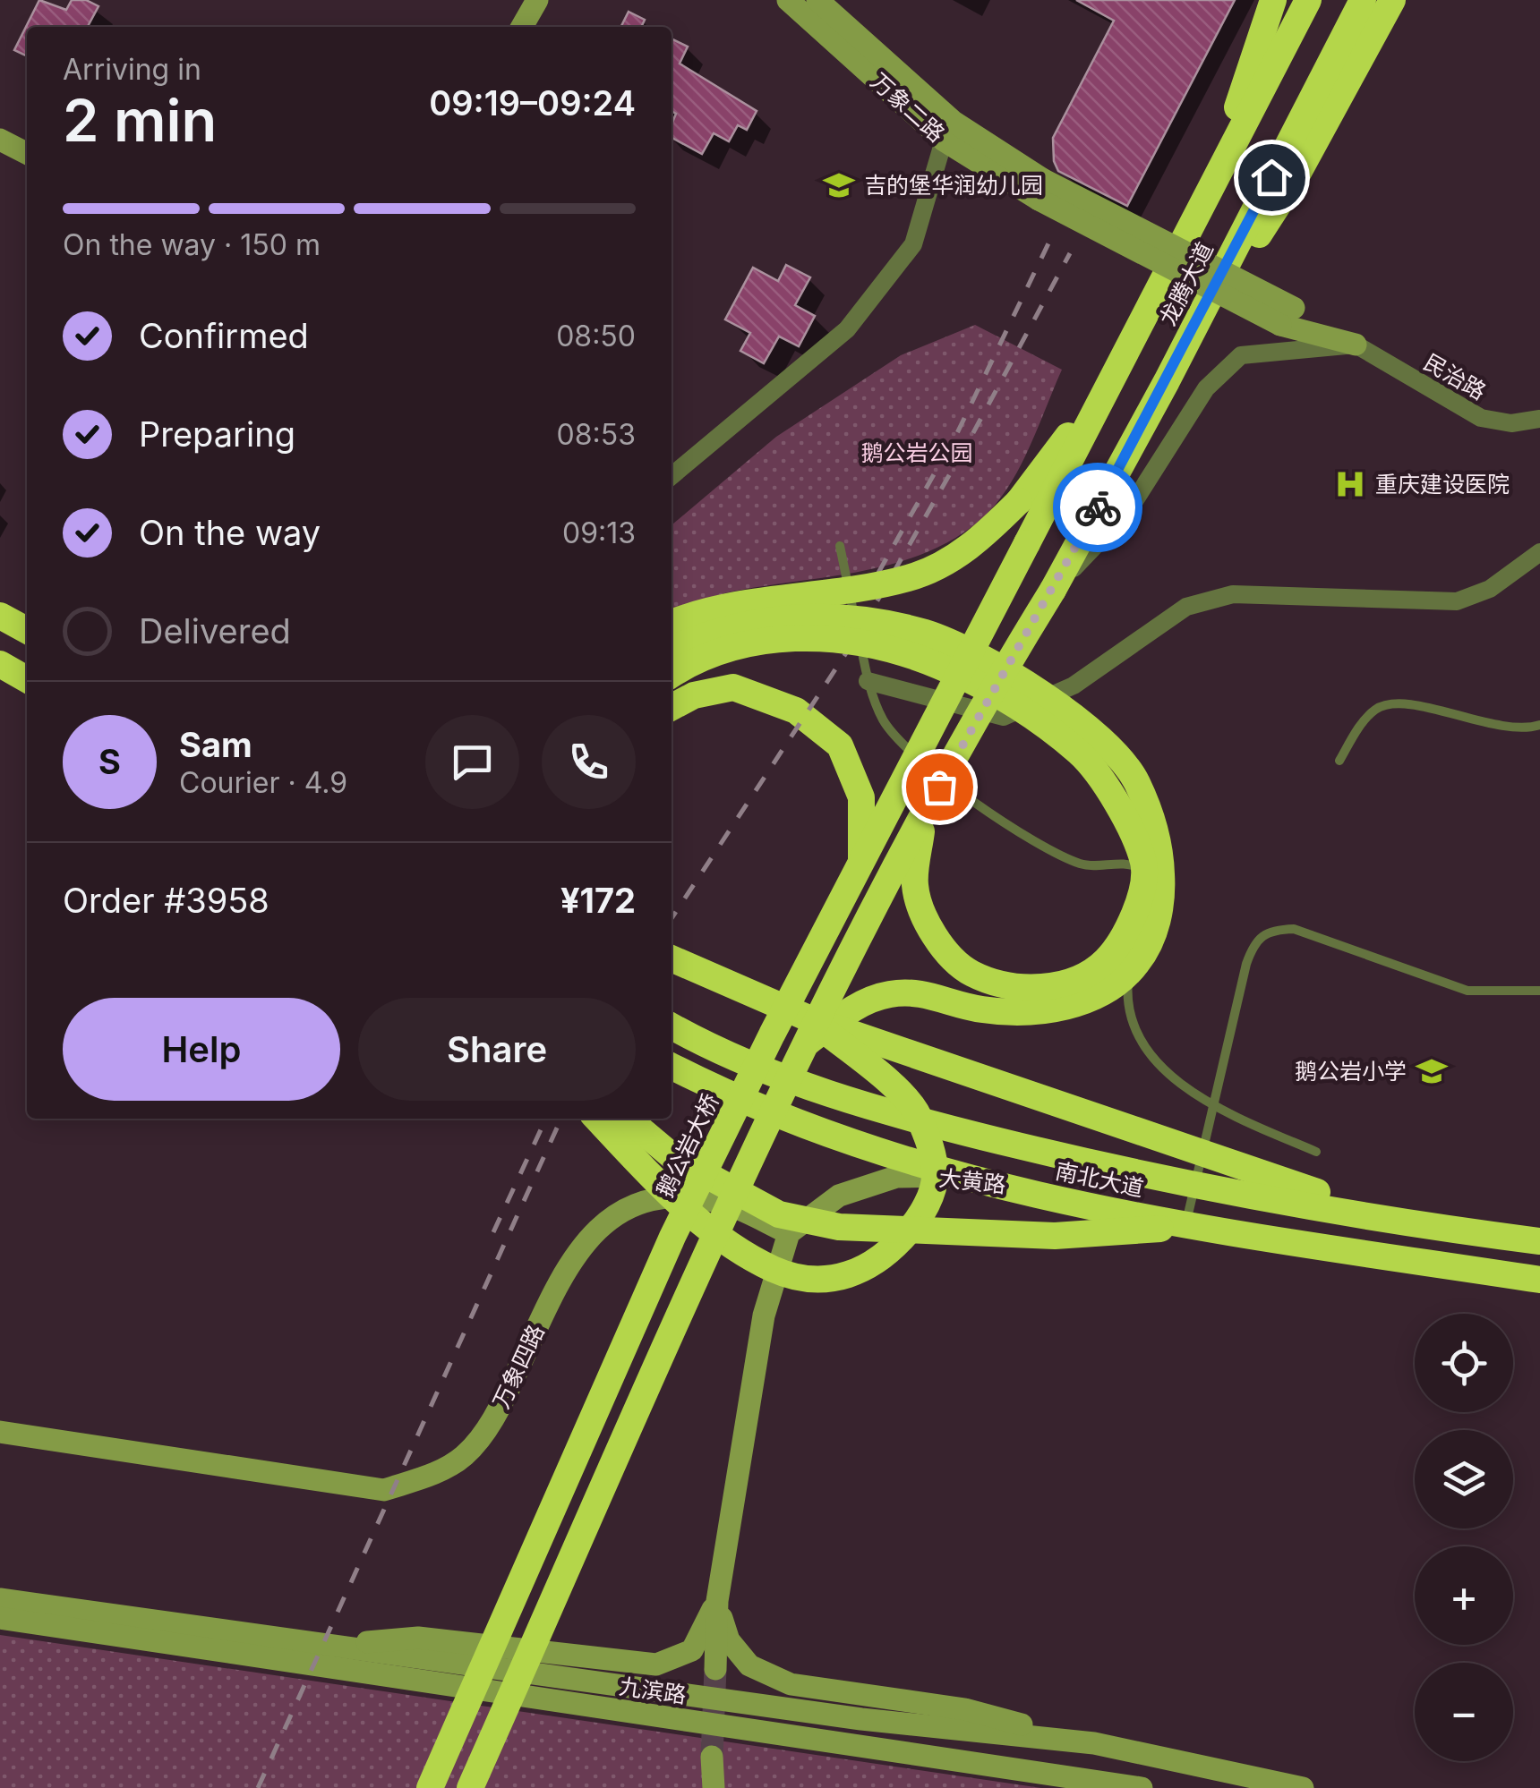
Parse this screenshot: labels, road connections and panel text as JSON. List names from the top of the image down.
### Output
{
  "streets": {
    "highway": ["龙腾大道", "鹅公岩大桥", "南北大道"],
    "main road": [
      "万象二路",
      "大黄路",
      "万象四路",
      "九滨路"
    ],
    "street": ["民治路"]
  },
  "crossings": [
    ["龙腾大道", "鹅公岩大桥"],
    ["南北大道", "大黄路"],
    ["大黄路", "万象四路"]
  ],
  "parks": ["鹅公岩公园"],
  "places": {
    "school or university": ["吉的堡华润幼儿园", "鹅公岩小学"],
    "hospital": ["重庆建设医院"]
  },
  "page": {
    "heading": ["2 min", "Arriving in", "09:19–09:24"],
    "panel": [
      "Sam",
      "Courier · 4.9",
      "Order #3958",
      "¥172"
    ],
    "bar": "On the way · 150 m",
    "list": [
      ["Confirmed", "08:50"],
      ["Preparing", "08:53"],
      ["On the way", "09:13"],
      "Delivered"
    ],
    "round": "S",
    "buttons": ["Help", "Share"],
    "map_buttons": ["+", "−"]
  }
}
